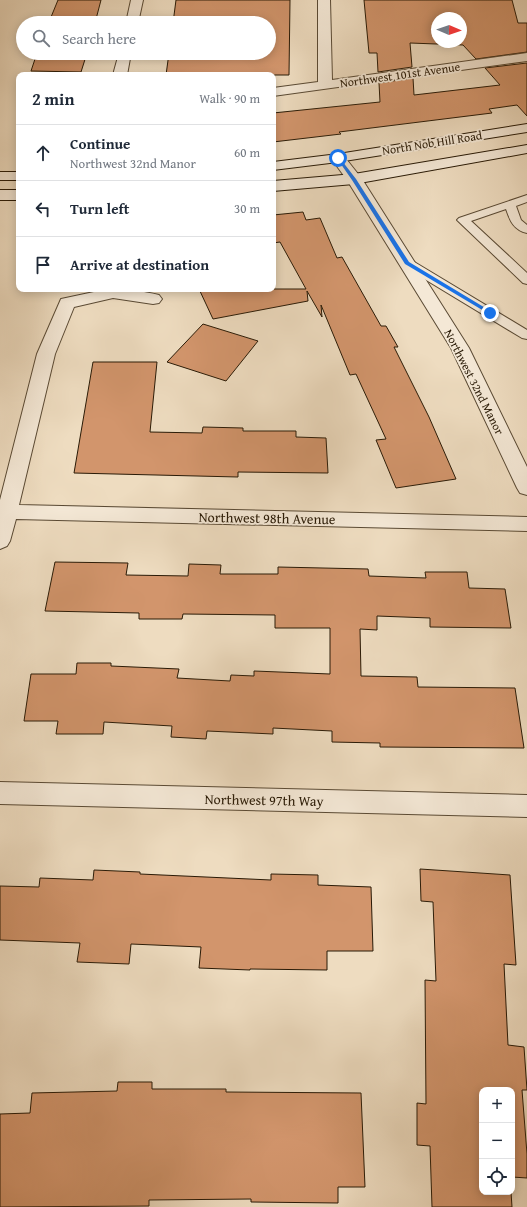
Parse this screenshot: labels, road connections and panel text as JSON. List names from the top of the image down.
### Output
{
  "streets": {
    "street": [
      "Northwest 101st Avenue",
      "North Nob Hill Road",
      "Northwest 32nd Manor",
      "Northwest 98th Avenue",
      "Northwest 97th Way"
    ]
  },
  "crossings": [
    ["North Nob Hill Road", "Northwest 32nd Manor"]
  ],
  "north": "right",
  "page": {
    "search": "Search here",
    "heading": ["2 min", "Walk · 90 m"],
    "list": [
      ["Continue", "Northwest 32nd Manor", "60 m"],
      ["Turn left", "30 m"],
      "Arrive at destination"
    ],
    "map_buttons": ["+", "−"]
  }
}
